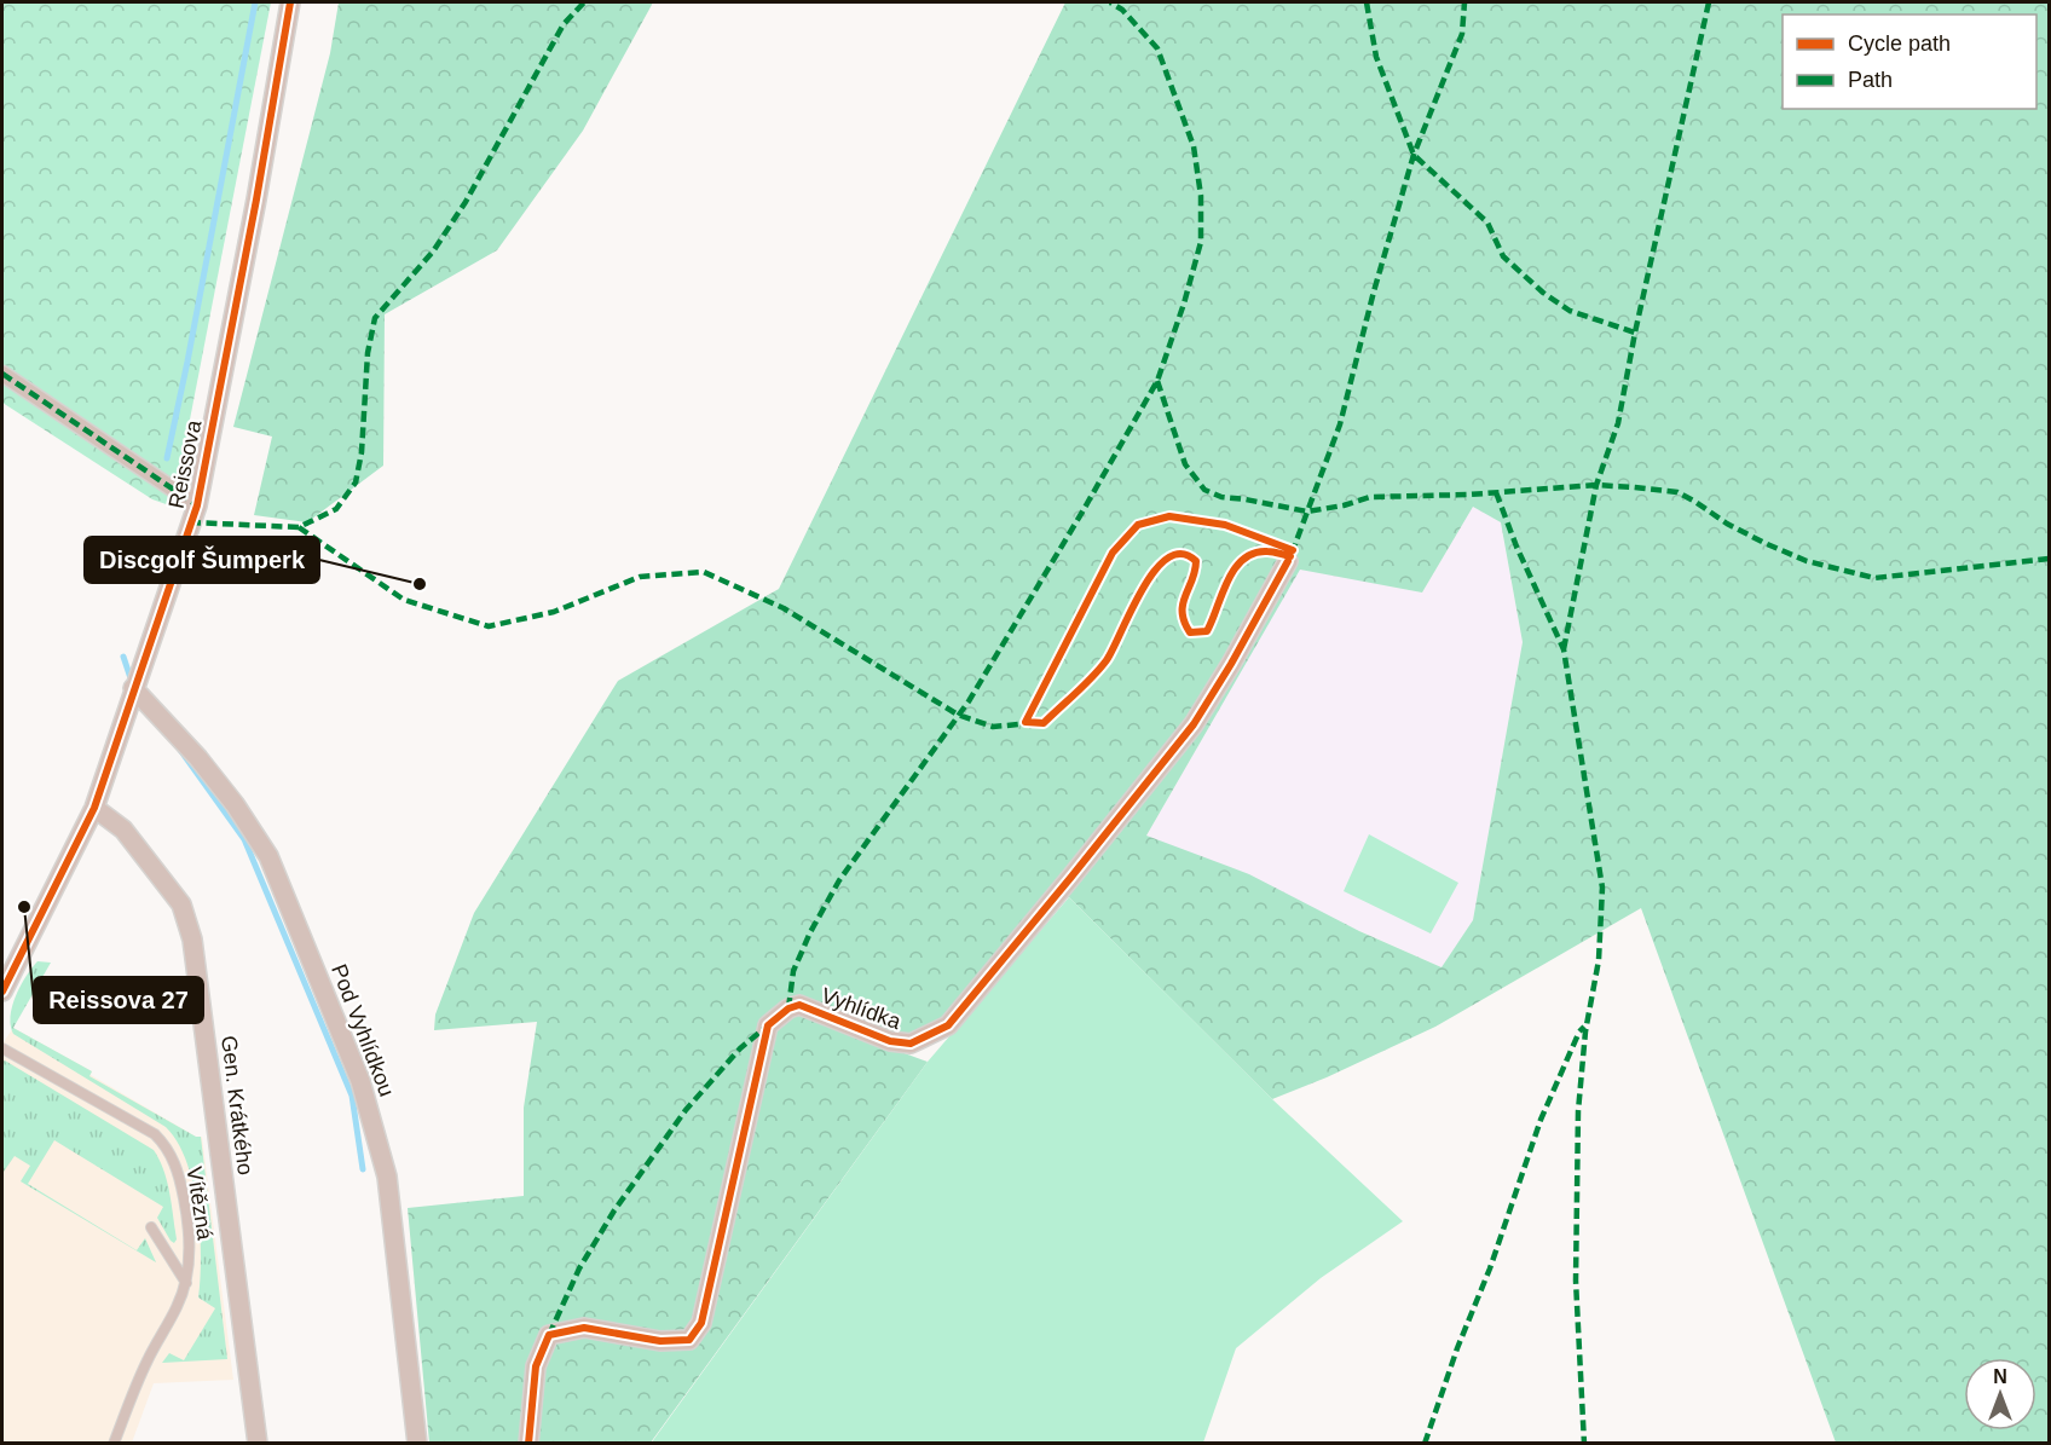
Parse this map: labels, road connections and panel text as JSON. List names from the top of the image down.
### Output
{
  "streets": {
    "street": [
      "Reissova",
      "Vyhlídka",
      "Pod Vyhlídkou",
      "Gen. Krátkého"
    ],
    "lane": ["Vítězná"]
  },
  "crossings": [
    ["Reissova", "Pod Vyhlídkou"],
    ["Reissova", "Gen. Krátkého"]
  ],
  "places": ["Discgolf Šumperk", "Reissova 27"],
  "legend": ["Cycle path", "Path"],
  "north": "top"
}
